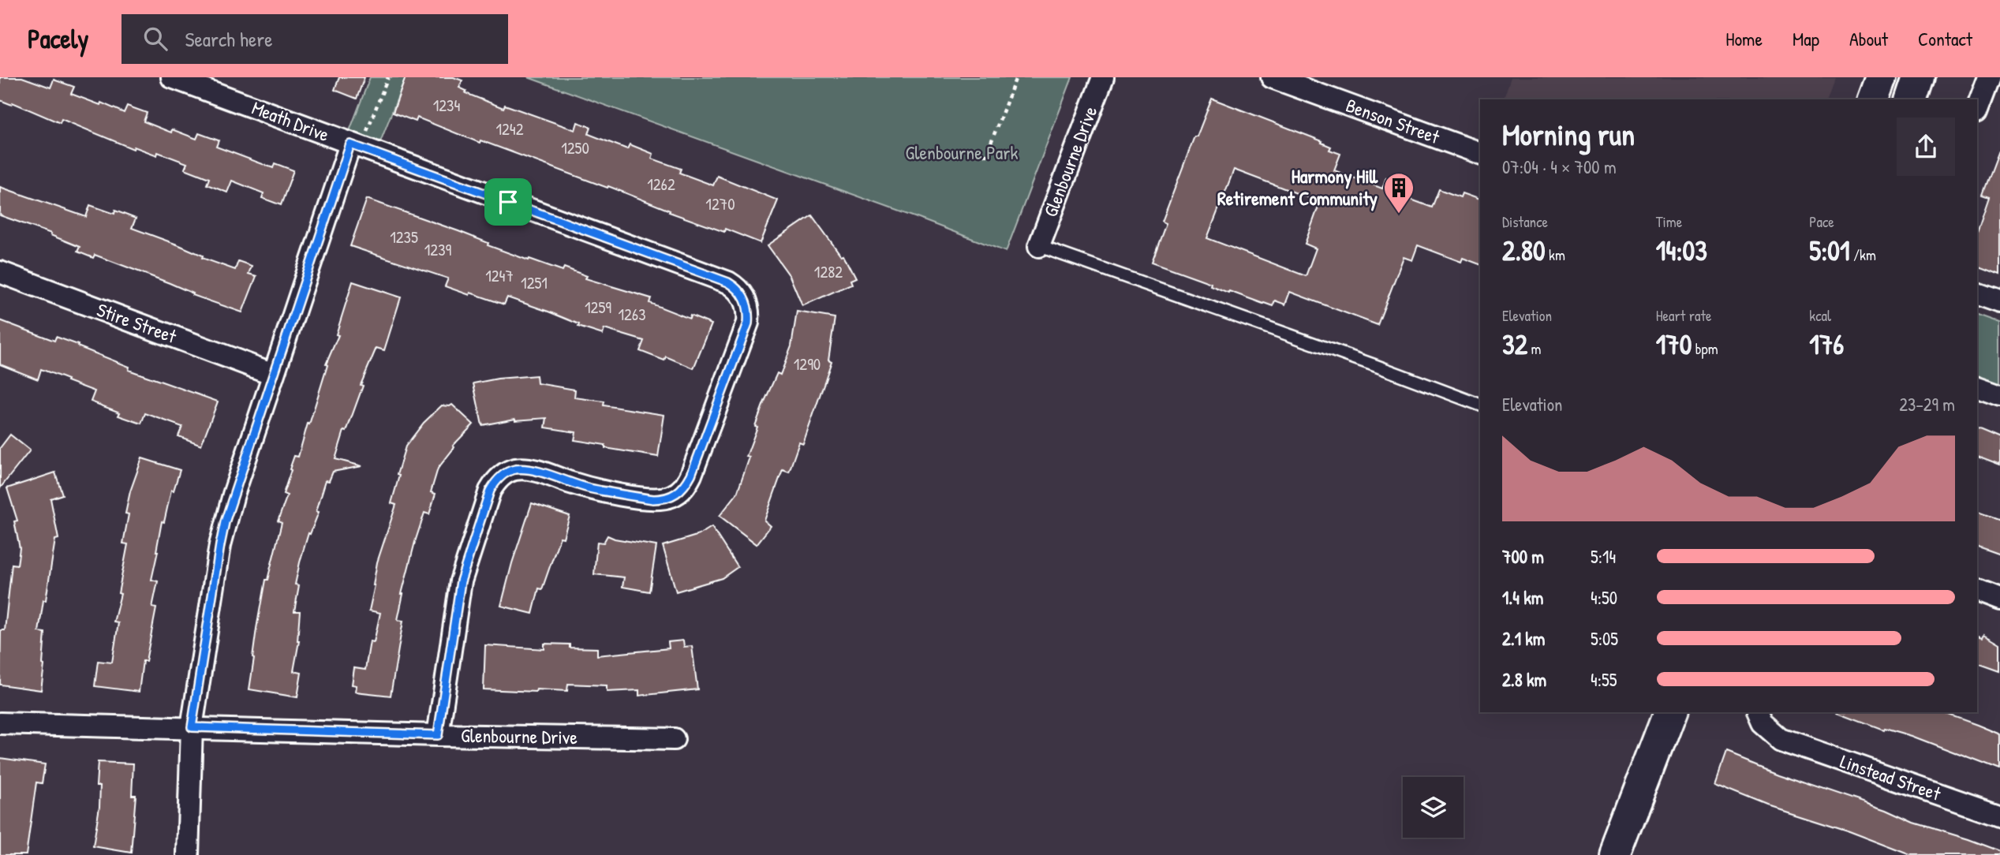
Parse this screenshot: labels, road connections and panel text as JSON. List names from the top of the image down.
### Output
{
  "streets": {
    "street": [
      "Meath Drive",
      "Benson Street",
      "Glenbourne Drive",
      "Stire Street",
      "Linstead Street"
    ]
  },
  "crossings": [
    ["Meath Drive", "Glenbourne Drive"]
  ],
  "parks": ["Glenbourne Park"],
  "places": {
    "building": ["Harmony Hill Retirement Community"]
  },
  "house_numbers": [
    "1234",
    "1242",
    "1250",
    "1262",
    "1270",
    "1235",
    "1239",
    "1282",
    "1247",
    "1251",
    "1259",
    "1263",
    "1290"
  ],
  "page": {
    "header": "Pacely",
    "search": "Search here",
    "nav": [
      "Home",
      "Map",
      "About",
      "Contact"
    ],
    "heading": ["Morning run", "07:04 · 4 × 700 m"],
    "stats": [
      ["Distance", "2.80 km"],
      ["Time", "14:03"],
      ["Pace", "5:01 /km"],
      ["Elevation", "32 m"],
      ["Heart rate", "170 bpm"],
      ["kcal", "176"]
    ],
    "chart": ["Elevation", "23–29 m"],
    "list": [
      {
        "name": "700 m",
        "note": "5:14"
      },
      {
        "name": "1.4 km",
        "note": "4:50"
      },
      {
        "name": "2.1 km",
        "note": "5:05"
      },
      {
        "name": "2.8 km",
        "note": "4:55"
      }
    ]
  }
}
